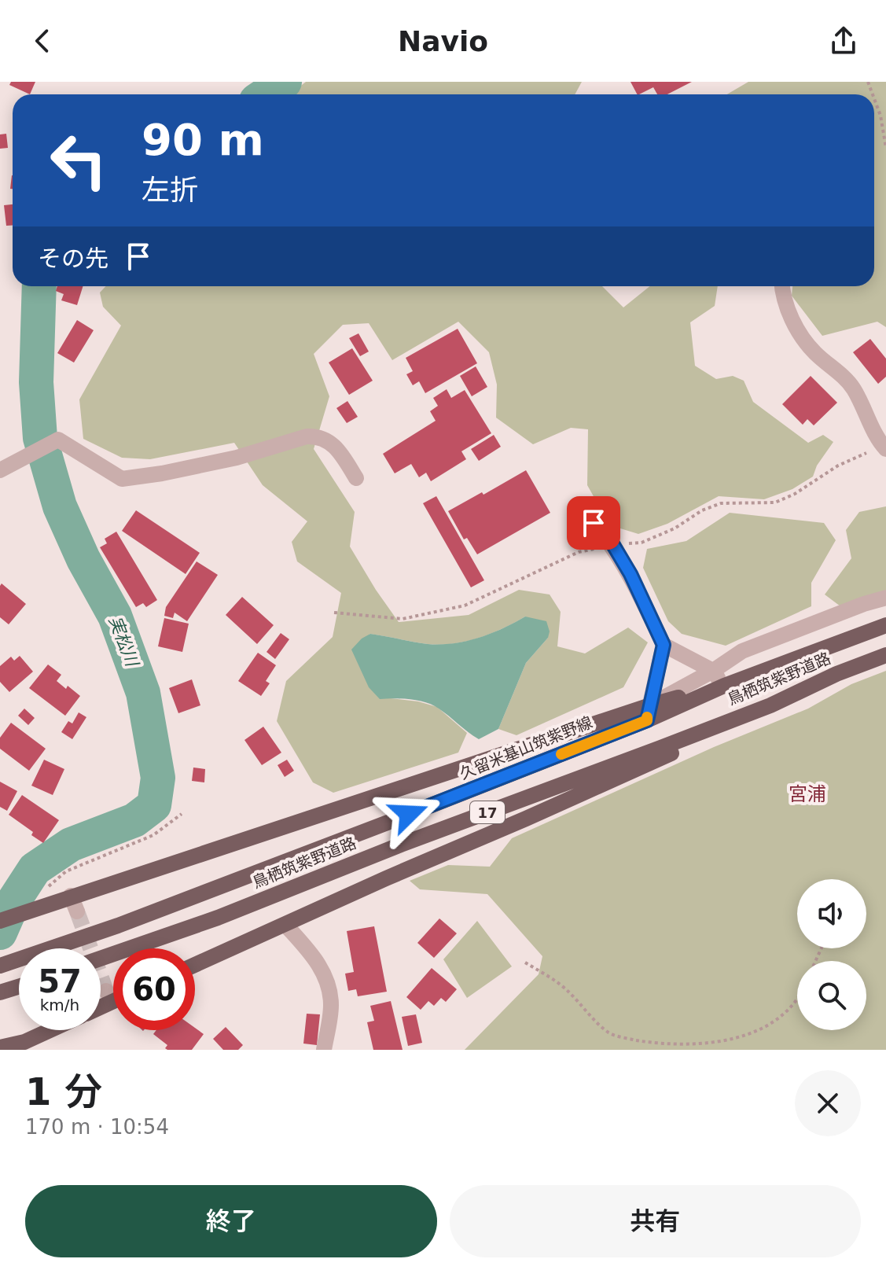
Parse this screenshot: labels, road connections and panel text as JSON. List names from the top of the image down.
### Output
{
  "streets": {
    "main road": ["鳥栖筑紫野道路", "久留米基山筑紫野線", "17"]
  },
  "districts": ["宮浦"],
  "water": ["実松川"],
  "page": {
    "header": "Navio",
    "turn": ["90 m", "左折"],
    "then": "その先",
    "speed": "57 km/h",
    "limit": "60",
    "heading": ["1 分", "170 m · 10:54"],
    "buttons": ["終了", "共有"]
  }
}
